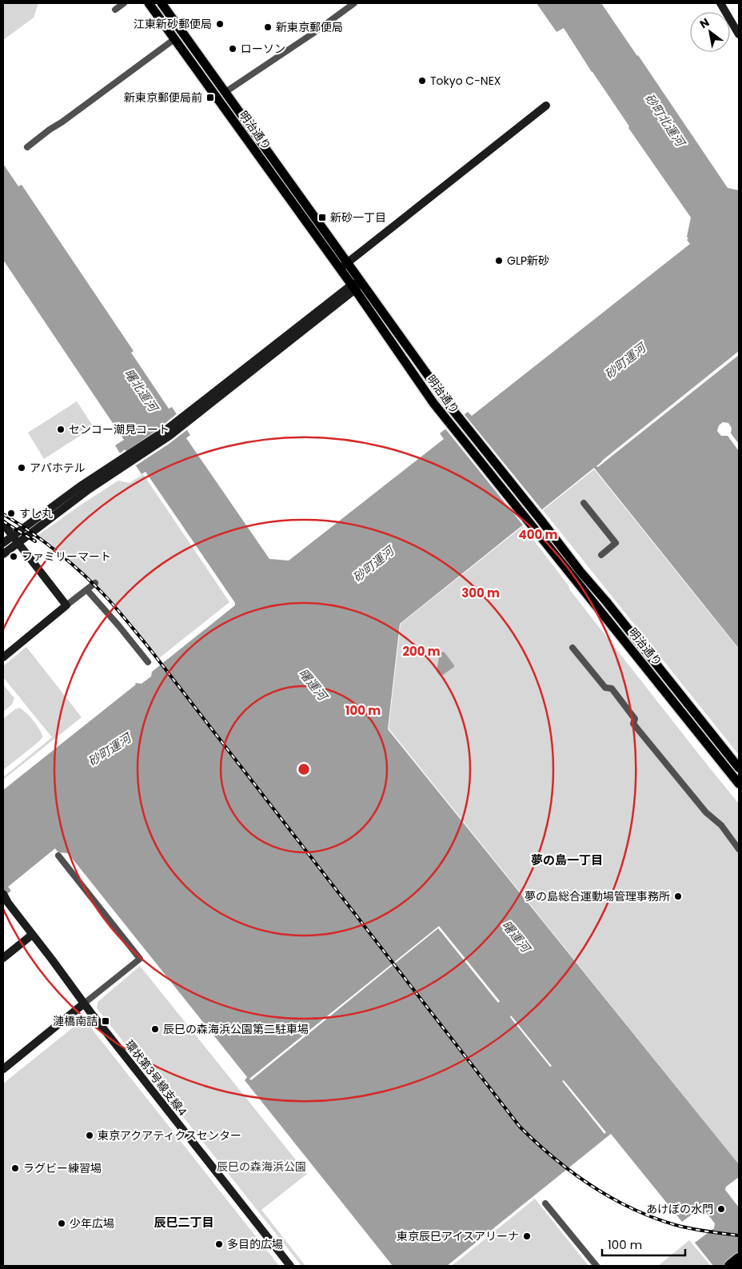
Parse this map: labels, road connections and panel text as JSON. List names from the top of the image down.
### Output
{
  "streets": {
    "main road": ["明治通り"],
    "street": ["環状第3号線支線4"]
  },
  "districts": ["夢の島一丁目", "辰巳二丁目"],
  "water": [
    "砂町北運河",
    "砂町運河",
    "曙北運河",
    "曙運河"
  ],
  "parks": ["辰巳の森海浜公園"],
  "places": {
    "other": [
      "江東新砂郵便局",
      "新東京郵便局",
      "ローソン",
      "Tokyo C-NEX",
      "GLP新砂",
      "センコー潮見コート",
      "アパホテル",
      "すし丸",
      "ファミリーマート",
      "夢の島総合運動場管理事務所",
      "辰巳の森海浜公園第二駐車場",
      "東京アクアティクスセンター",
      "ラグビー練習場",
      "あけぼの水門",
      "少年広場",
      "東京辰巳アイスアリーナ",
      "多目的広場"
    ],
    "transit": ["新東京郵便局前", "新砂一丁目", "漣橋南詰"]
  },
  "scale_bar": "100 m",
  "north": "top left",
  "rings": [
    "400 m",
    "300 m",
    "200 m",
    "100 m"
  ]
}
